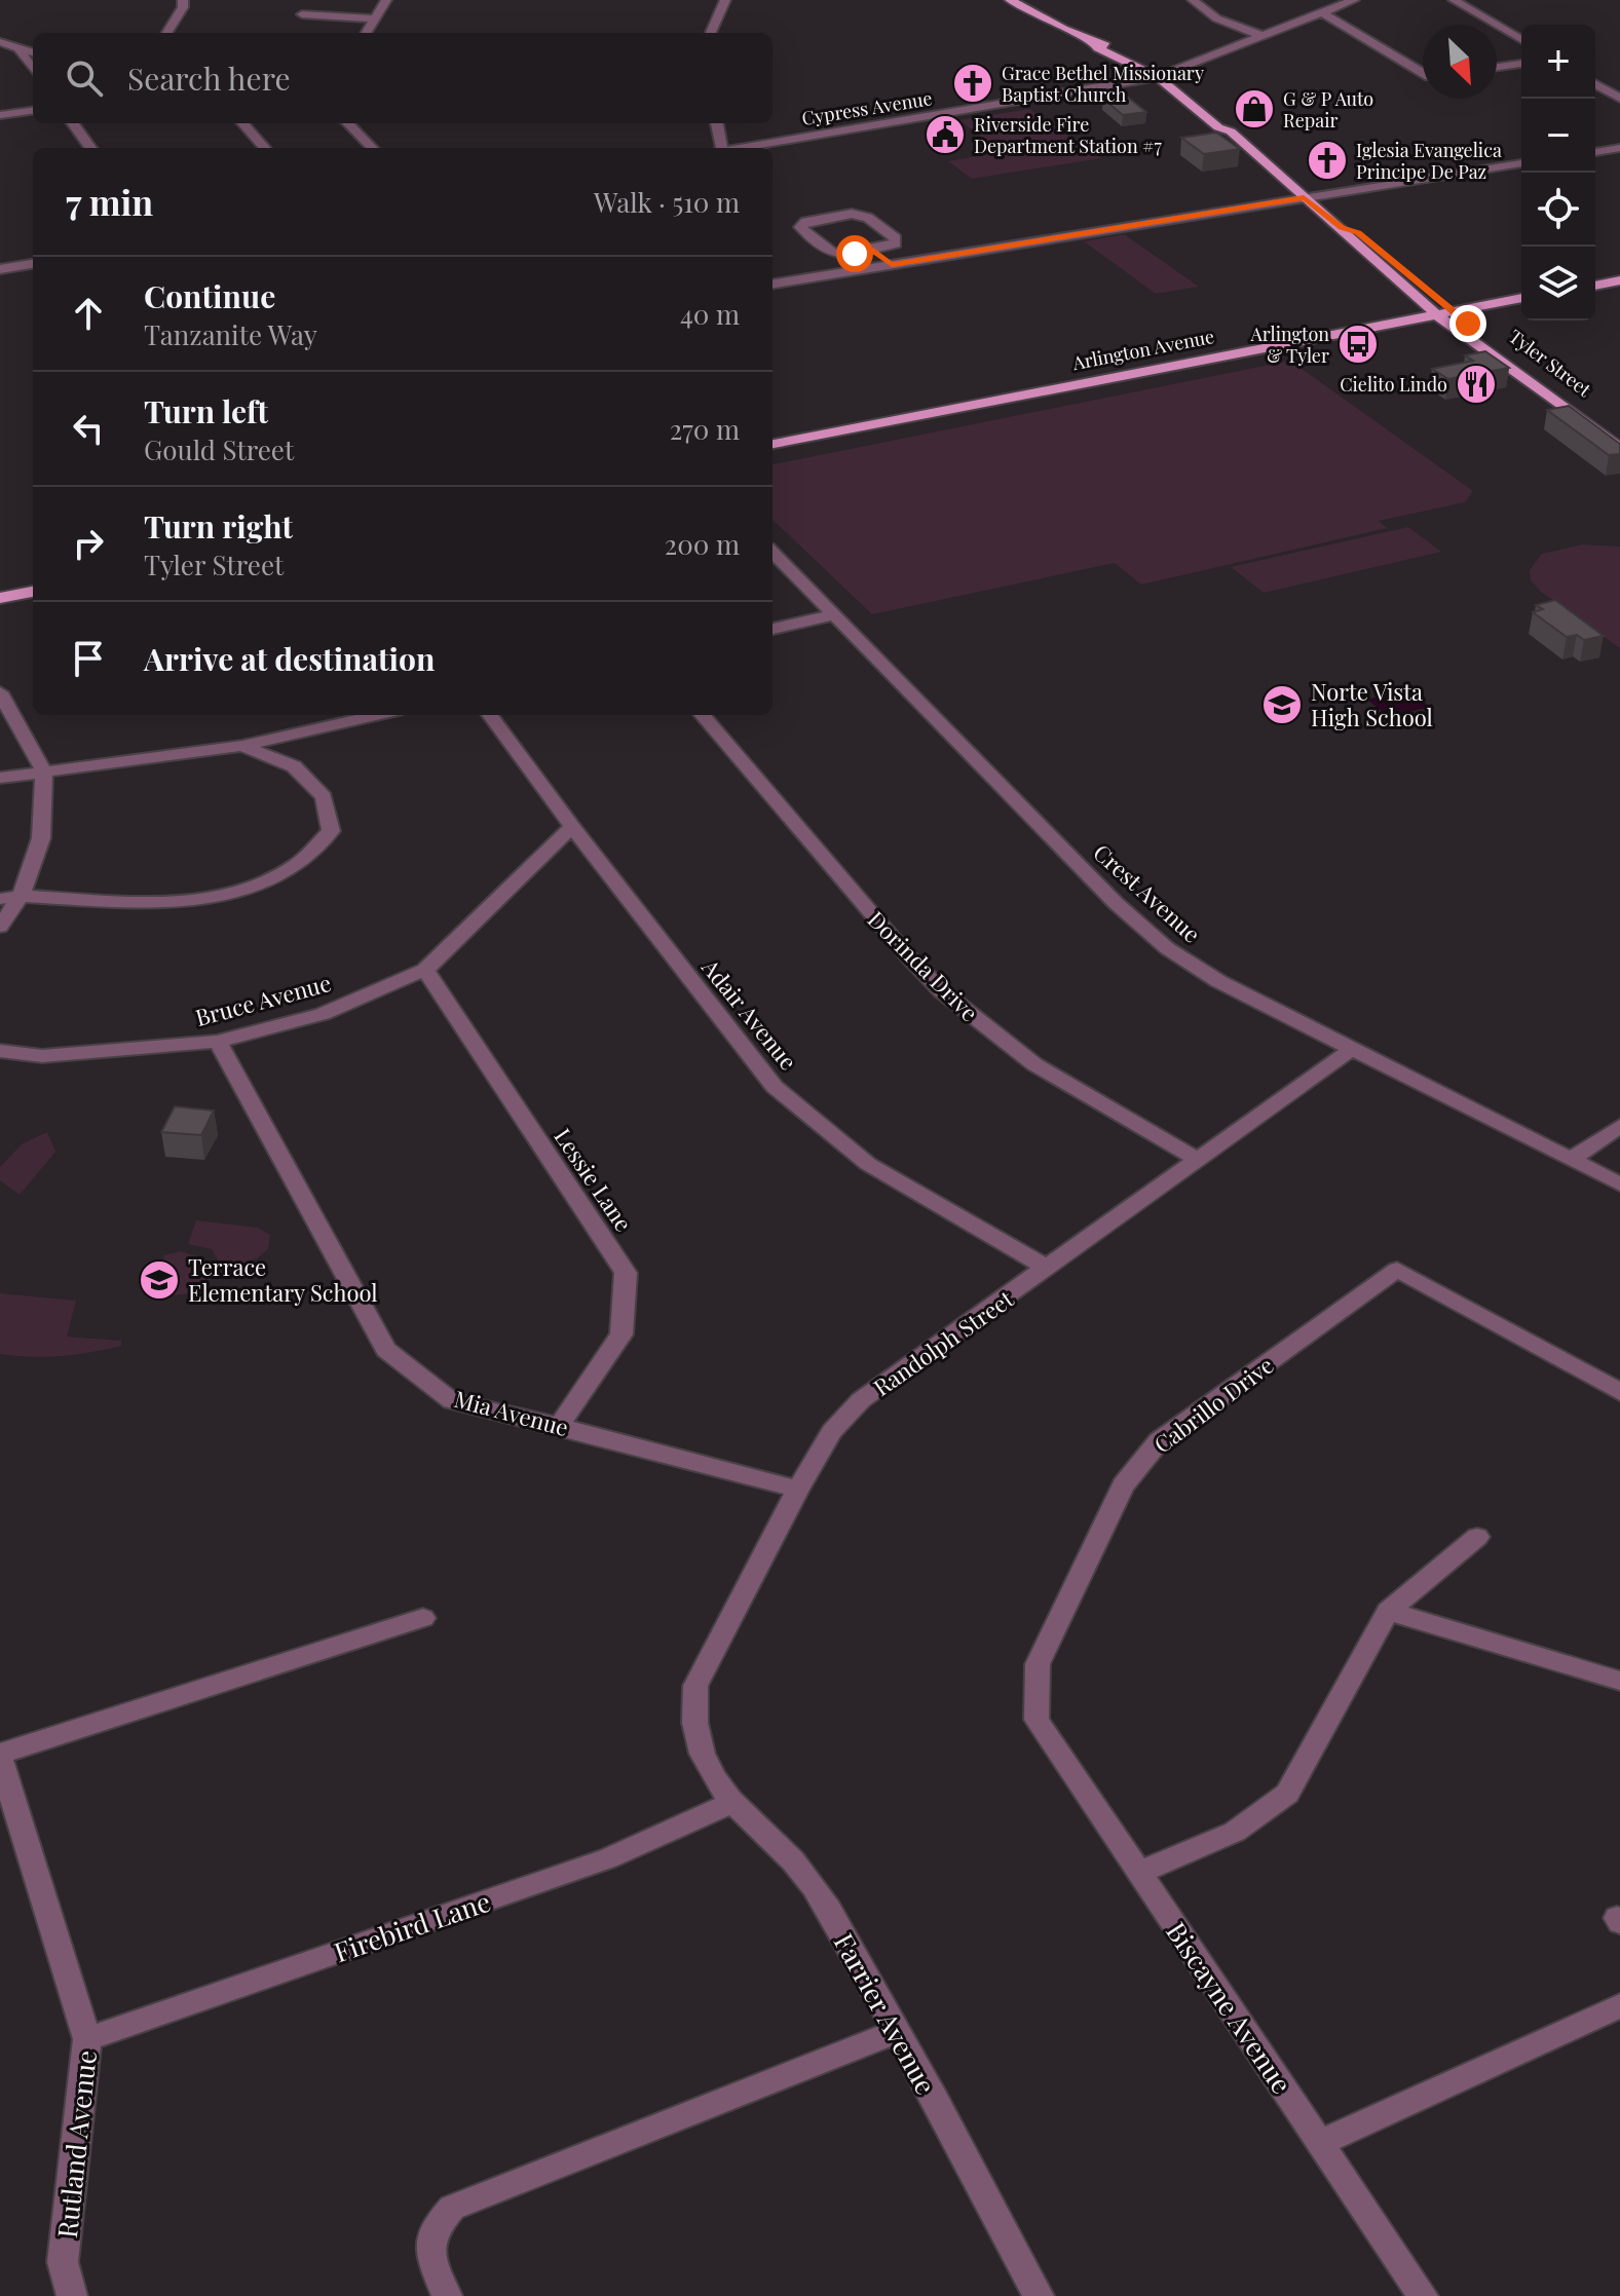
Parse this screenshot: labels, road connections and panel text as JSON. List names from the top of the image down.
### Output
{
  "streets": {
    "main road": ["Arlington Avenue", "Tyler Street"],
    "street": [
      "Cypress Avenue",
      "Crest Avenue",
      "Dorinda Drive",
      "Bruce Avenue",
      "Adair Avenue",
      "Lessie Lane",
      "Randolph Street",
      "Cabrillo Drive",
      "Mia Avenue",
      "Firebird Lane",
      "Biscayne Avenue",
      "Farrier Avenue",
      "Rutland Avenue"
    ]
  },
  "crossings": [
    ["Cypress Avenue", "Tyler Street"],
    ["Arlington Avenue", "Tyler Street"],
    ["Crest Avenue", "Randolph Street"],
    ["Dorinda Drive", "Randolph Street"],
    ["Bruce Avenue", "Adair Avenue"],
    ["Bruce Avenue", "Lessie Lane"],
    ["Bruce Avenue", "Mia Avenue"],
    ["Adair Avenue", "Randolph Street"],
    ["Lessie Lane", "Mia Avenue"],
    ["Randolph Street", "Mia Avenue"],
    ["Randolph Street", "Farrier Avenue"],
    ["Cabrillo Drive", "Biscayne Avenue"],
    ["Firebird Lane", "Farrier Avenue"],
    ["Firebird Lane", "Rutland Avenue"]
  ],
  "places": {
    "church": ["Grace Bethel Missionary Baptist Church", "Iglesia Evangelica Principe De Paz"],
    "shop": ["G & P Auto Repair"],
    "public building": ["Riverside Fire Department Station #7"],
    "bus stop": ["Arlington & Tyler"],
    "restaurant": ["Cielito Lindo"],
    "school or university": ["Norte Vista High School", "Terrace Elementary School"]
  },
  "north": "bottom right",
  "page": {
    "map_buttons": ["+", "−"],
    "search": "Search here",
    "heading": ["7 min", "Walk · 510 m"],
    "list": [
      ["Continue", "Tanzanite Way", "40 m"],
      ["Turn left", "Gould Street", "270 m"],
      ["Turn right", "Tyler Street", "200 m"],
      "Arrive at destination"
    ]
  }
}
